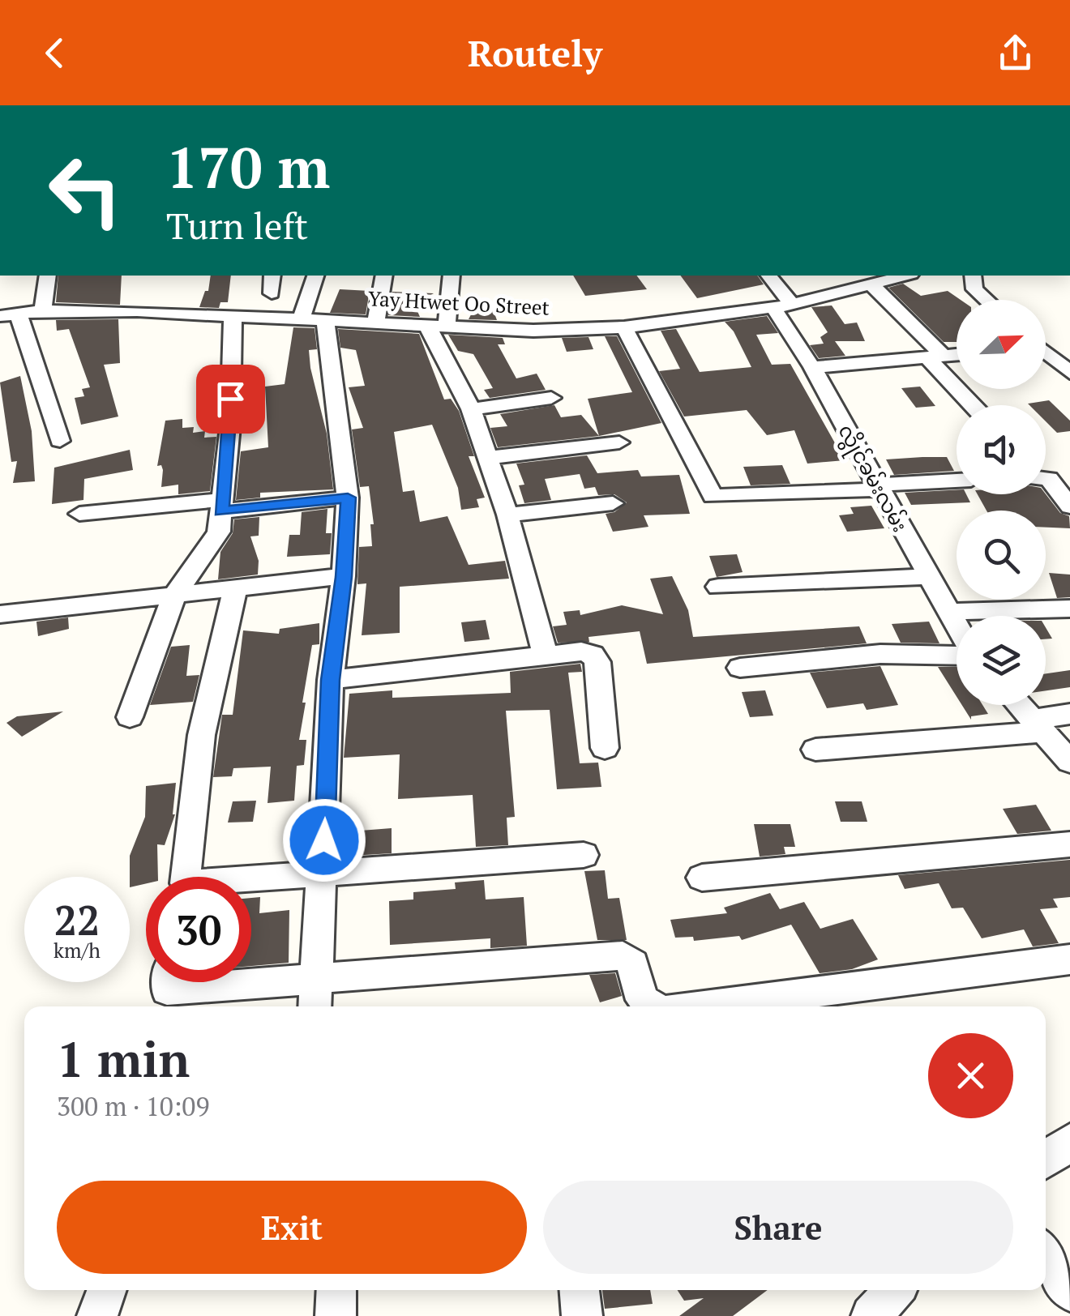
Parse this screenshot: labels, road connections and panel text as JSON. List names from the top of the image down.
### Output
{
  "streets": {
    "street": ["Yay Htwet Oo Street", "လွိုင်ခမ်းလမ်း"]
  },
  "crossings": [
    ["Yay Htwet Oo Street", "လွိုင်ခမ်းလမ်း"]
  ],
  "north": "top right",
  "page": {
    "header": "Routely",
    "turn": ["170 m", "Turn left"],
    "speed": "22 km/h",
    "limit": "30",
    "heading": ["1 min", "300 m · 10:09"],
    "buttons": ["Exit", "Share"]
  }
}
